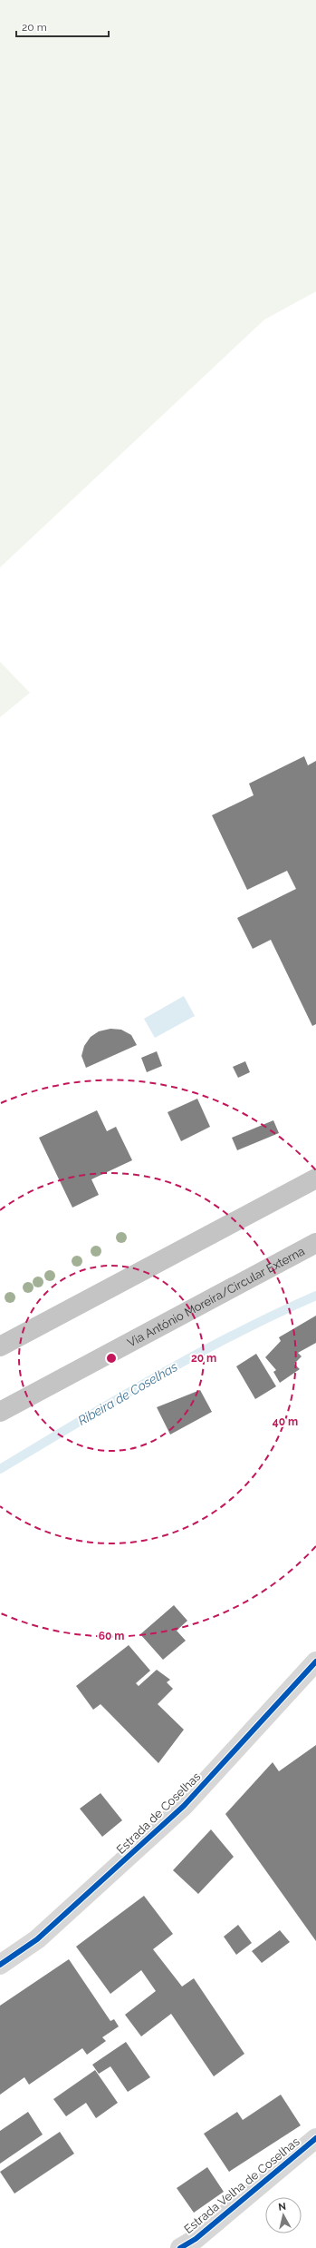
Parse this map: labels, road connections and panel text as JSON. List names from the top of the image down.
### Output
{
  "streets": {
    "highway": ["Via António Moreira/Circular Externa"],
    "street": ["Estrada de Coselhas", "Estrada Velha de Coselhas"]
  },
  "water": ["Ribeira de Coselhas"],
  "scale_bar": "20 m",
  "north": "top",
  "rings": ["20 m", "40 m", "60 m"]
}
